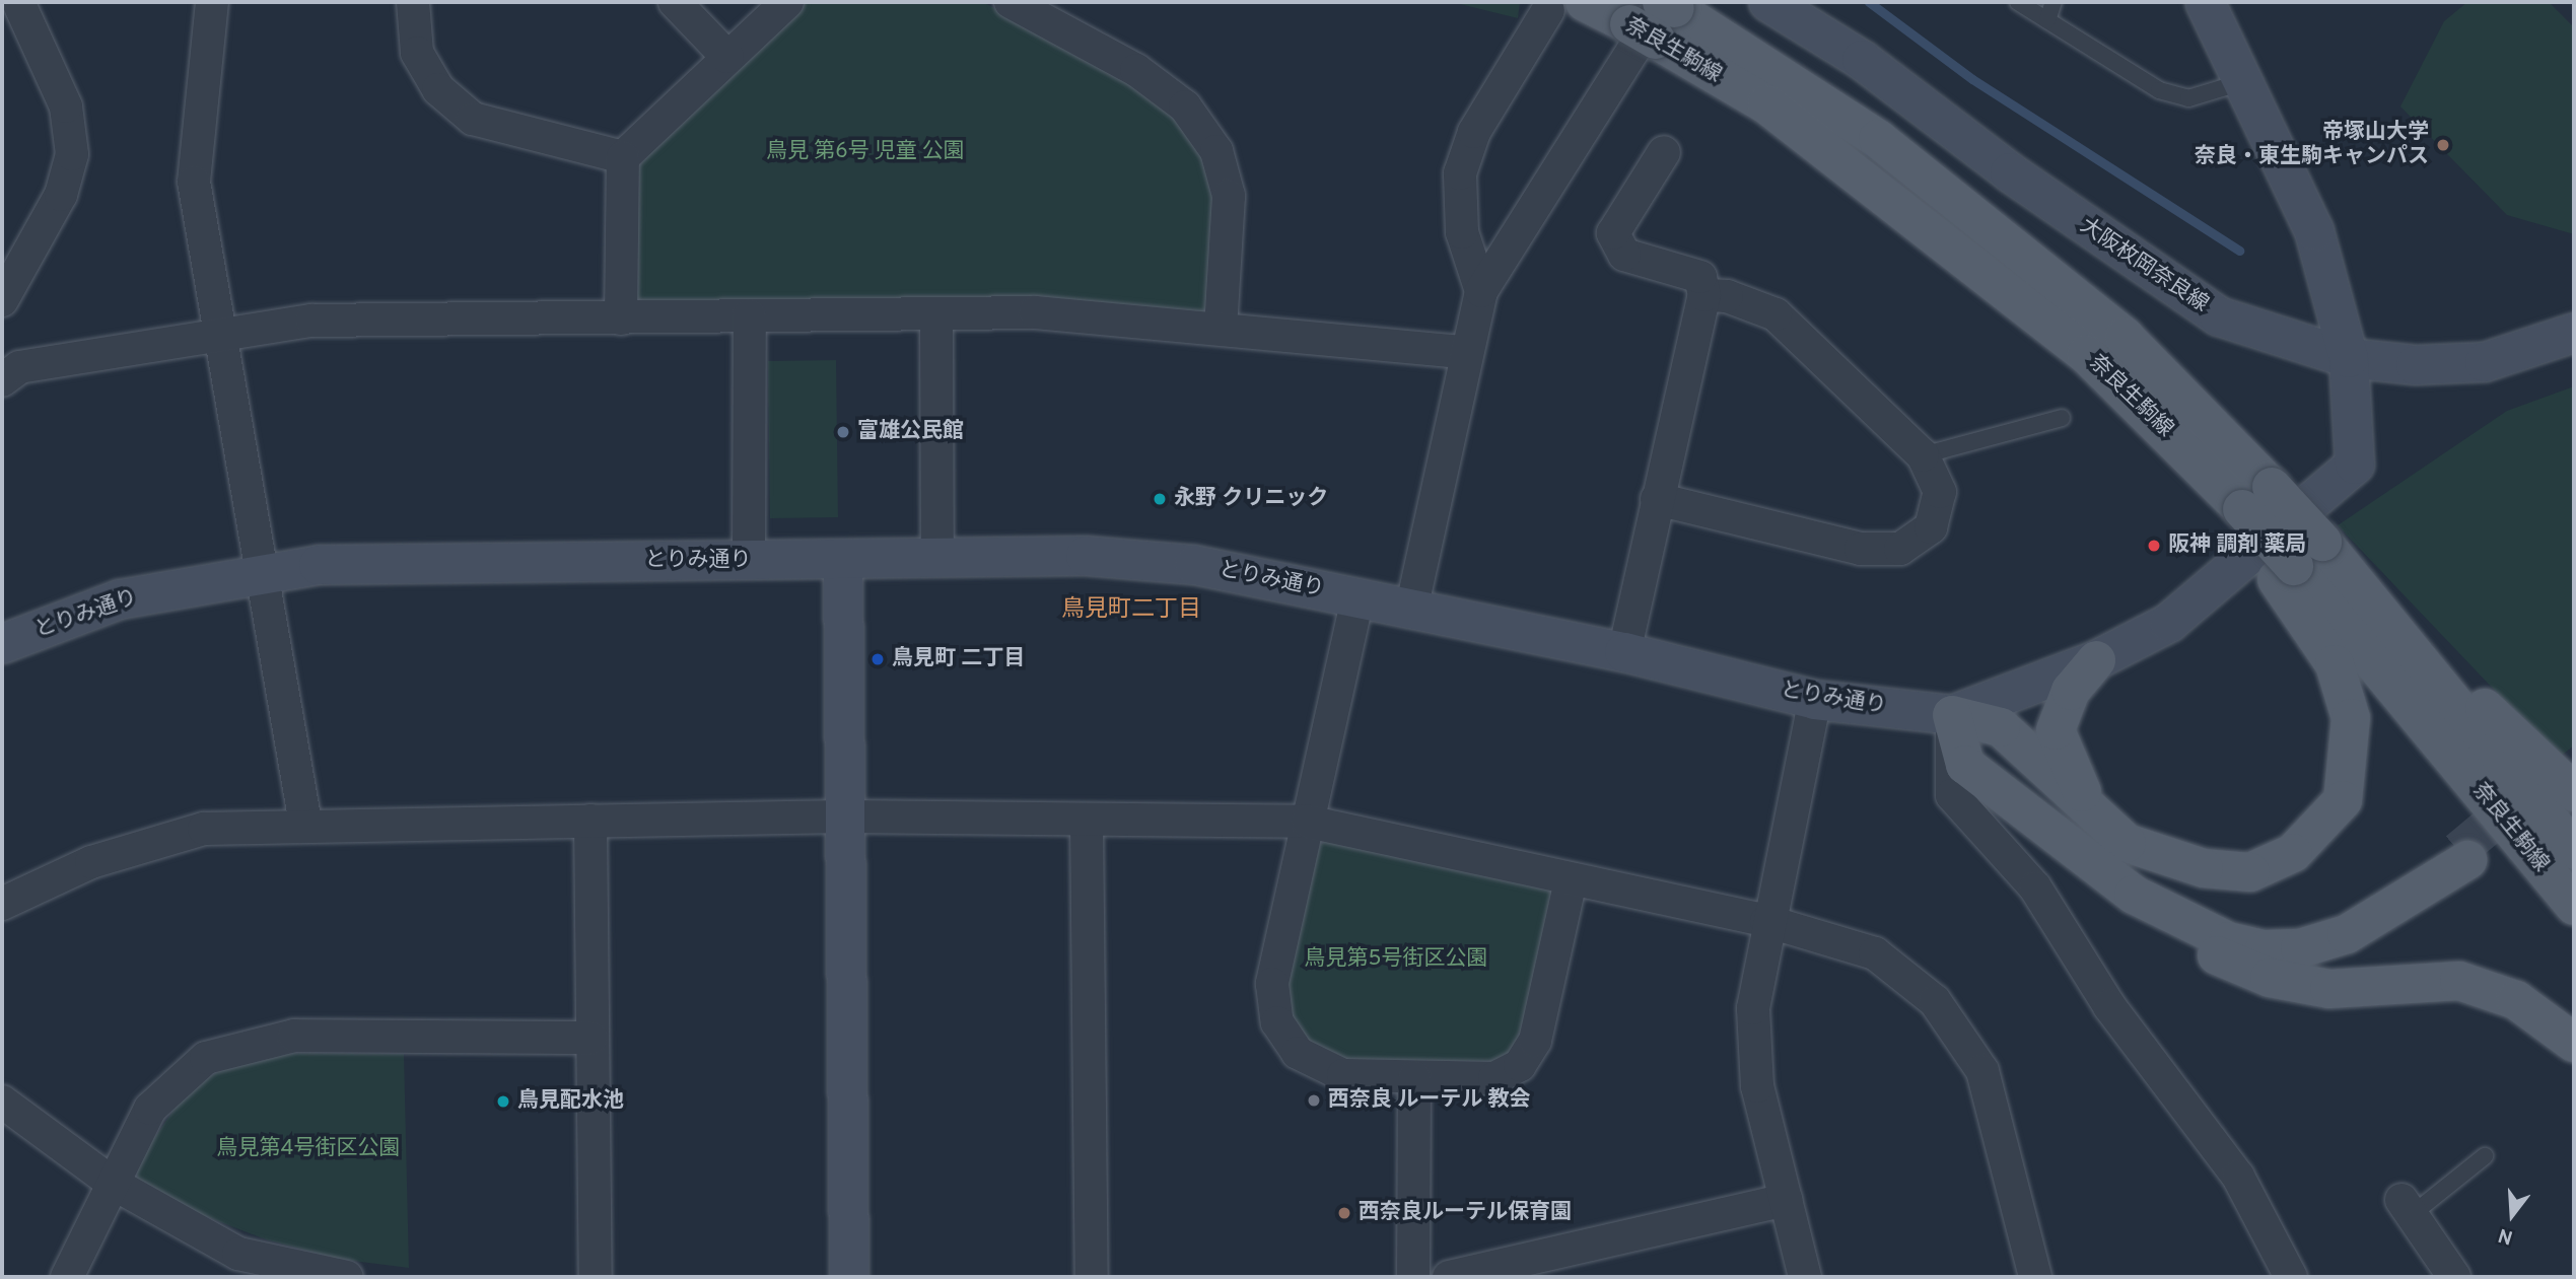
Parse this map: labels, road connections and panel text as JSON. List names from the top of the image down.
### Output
{
  "streets": {
    "main road": ["奈良生駒線"],
    "street": ["大阪枚岡奈良線", "とりみ通り"]
  },
  "crossings": [
    ["大阪枚岡奈良線", "とりみ通り"]
  ],
  "districts": ["鳥見町二丁目"],
  "parks": ["鳥見 第6号 児童 公園", "鳥見第5号街区公園", "鳥見第4号街区公園"],
  "places": [
    "帝塚山大学 奈良・東生駒キャンパス",
    "富雄公民館",
    "永野 クリニック",
    "阪神 調剤 薬局",
    "鳥見町 二丁目",
    "西奈良 ルーテル 教会",
    "鳥見配水池",
    "西奈良ルーテル保育園"
  ],
  "north": "bottom"
}
